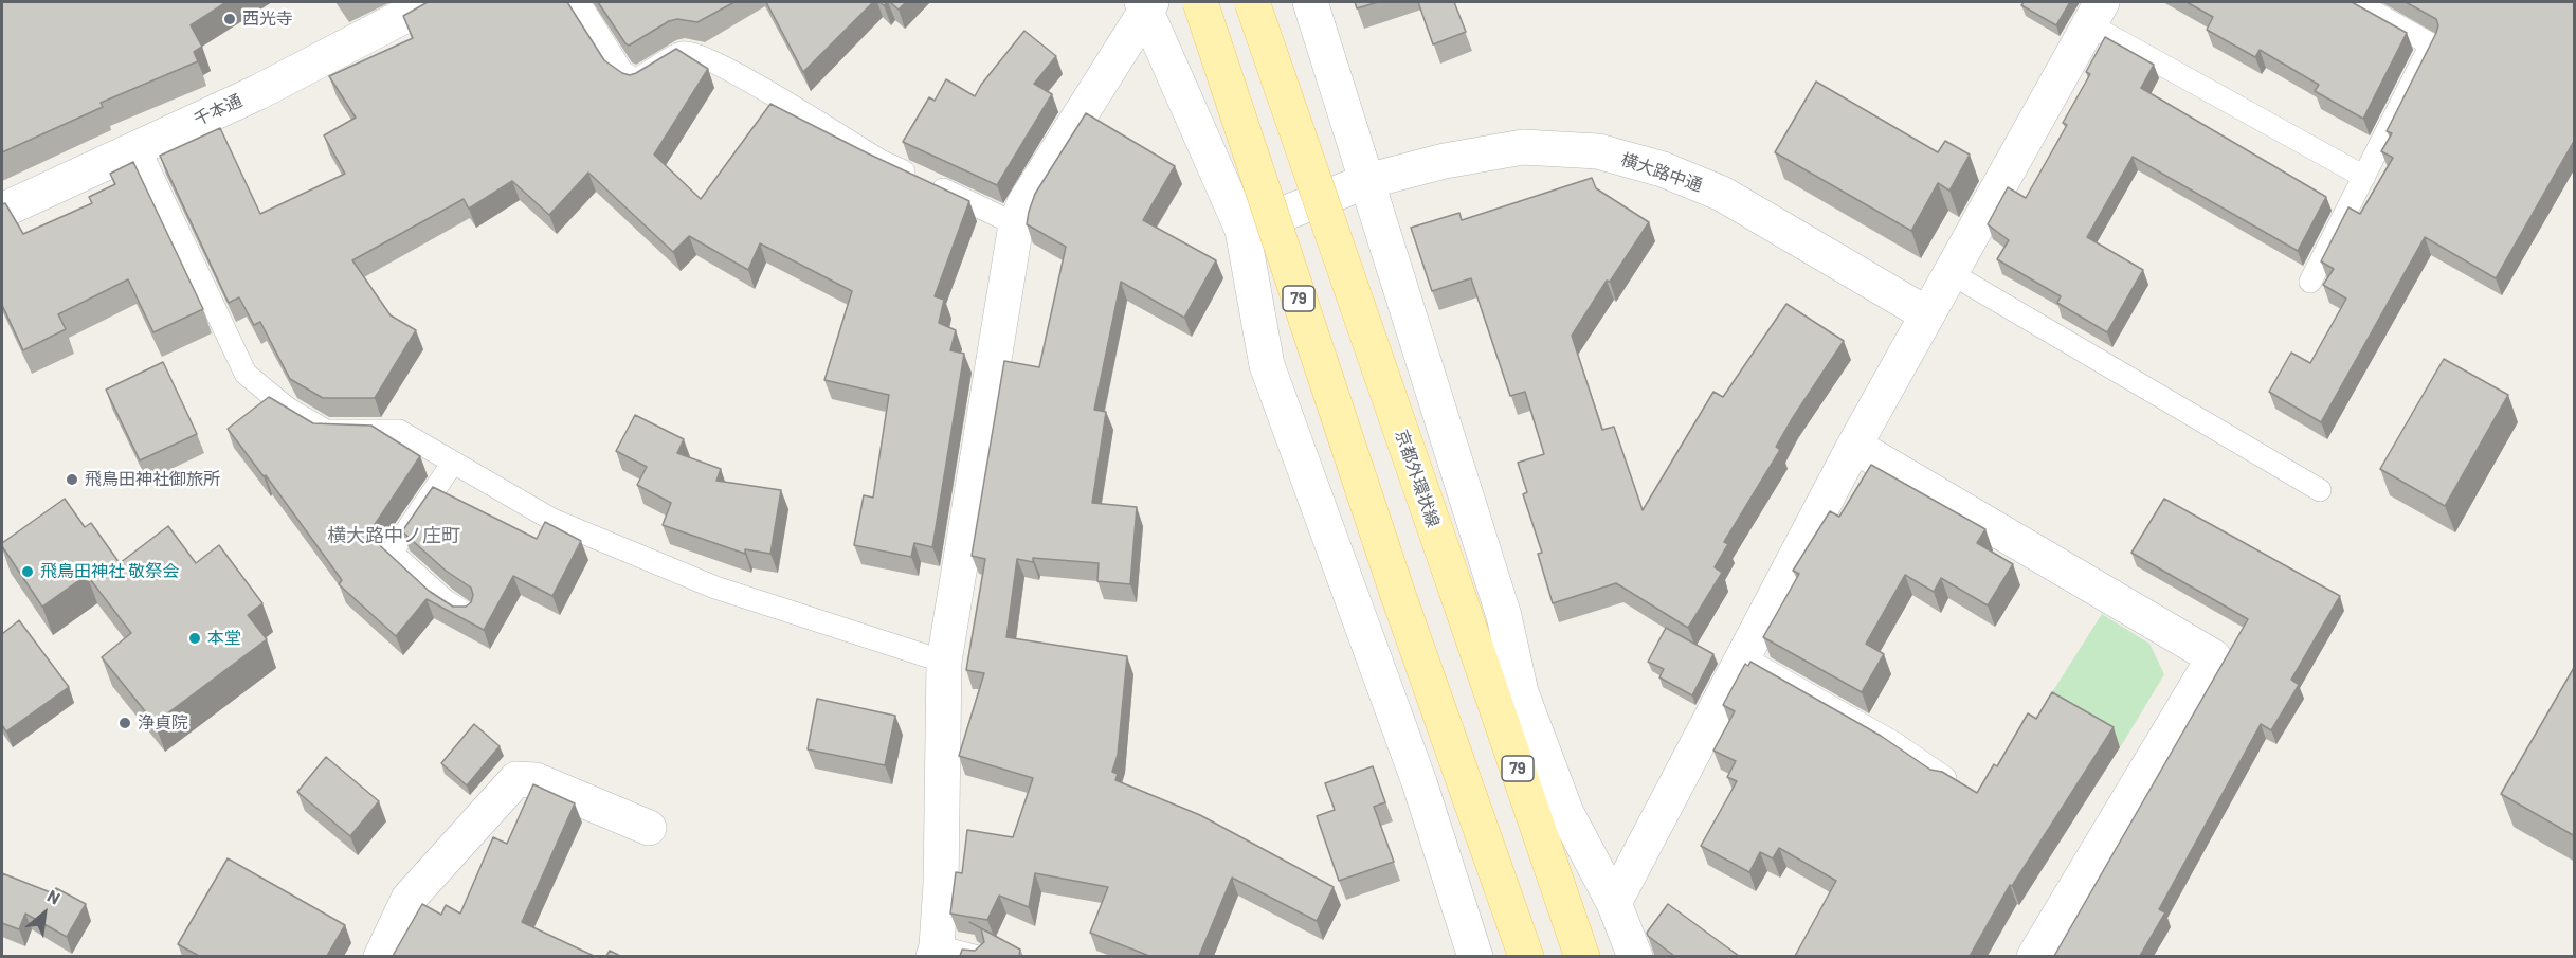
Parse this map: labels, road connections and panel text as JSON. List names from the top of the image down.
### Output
{
  "streets": {
    "main road": ["79", "京都外環状線"],
    "street": ["千本通", "横大路中通"]
  },
  "districts": ["横大路中ノ庄町"],
  "places": [
    "西光寺",
    "飛鳥田神社御旅所",
    "飛鳥田神社 敬祭会",
    "本堂",
    "浄貞院"
  ],
  "north": "top right"
}
